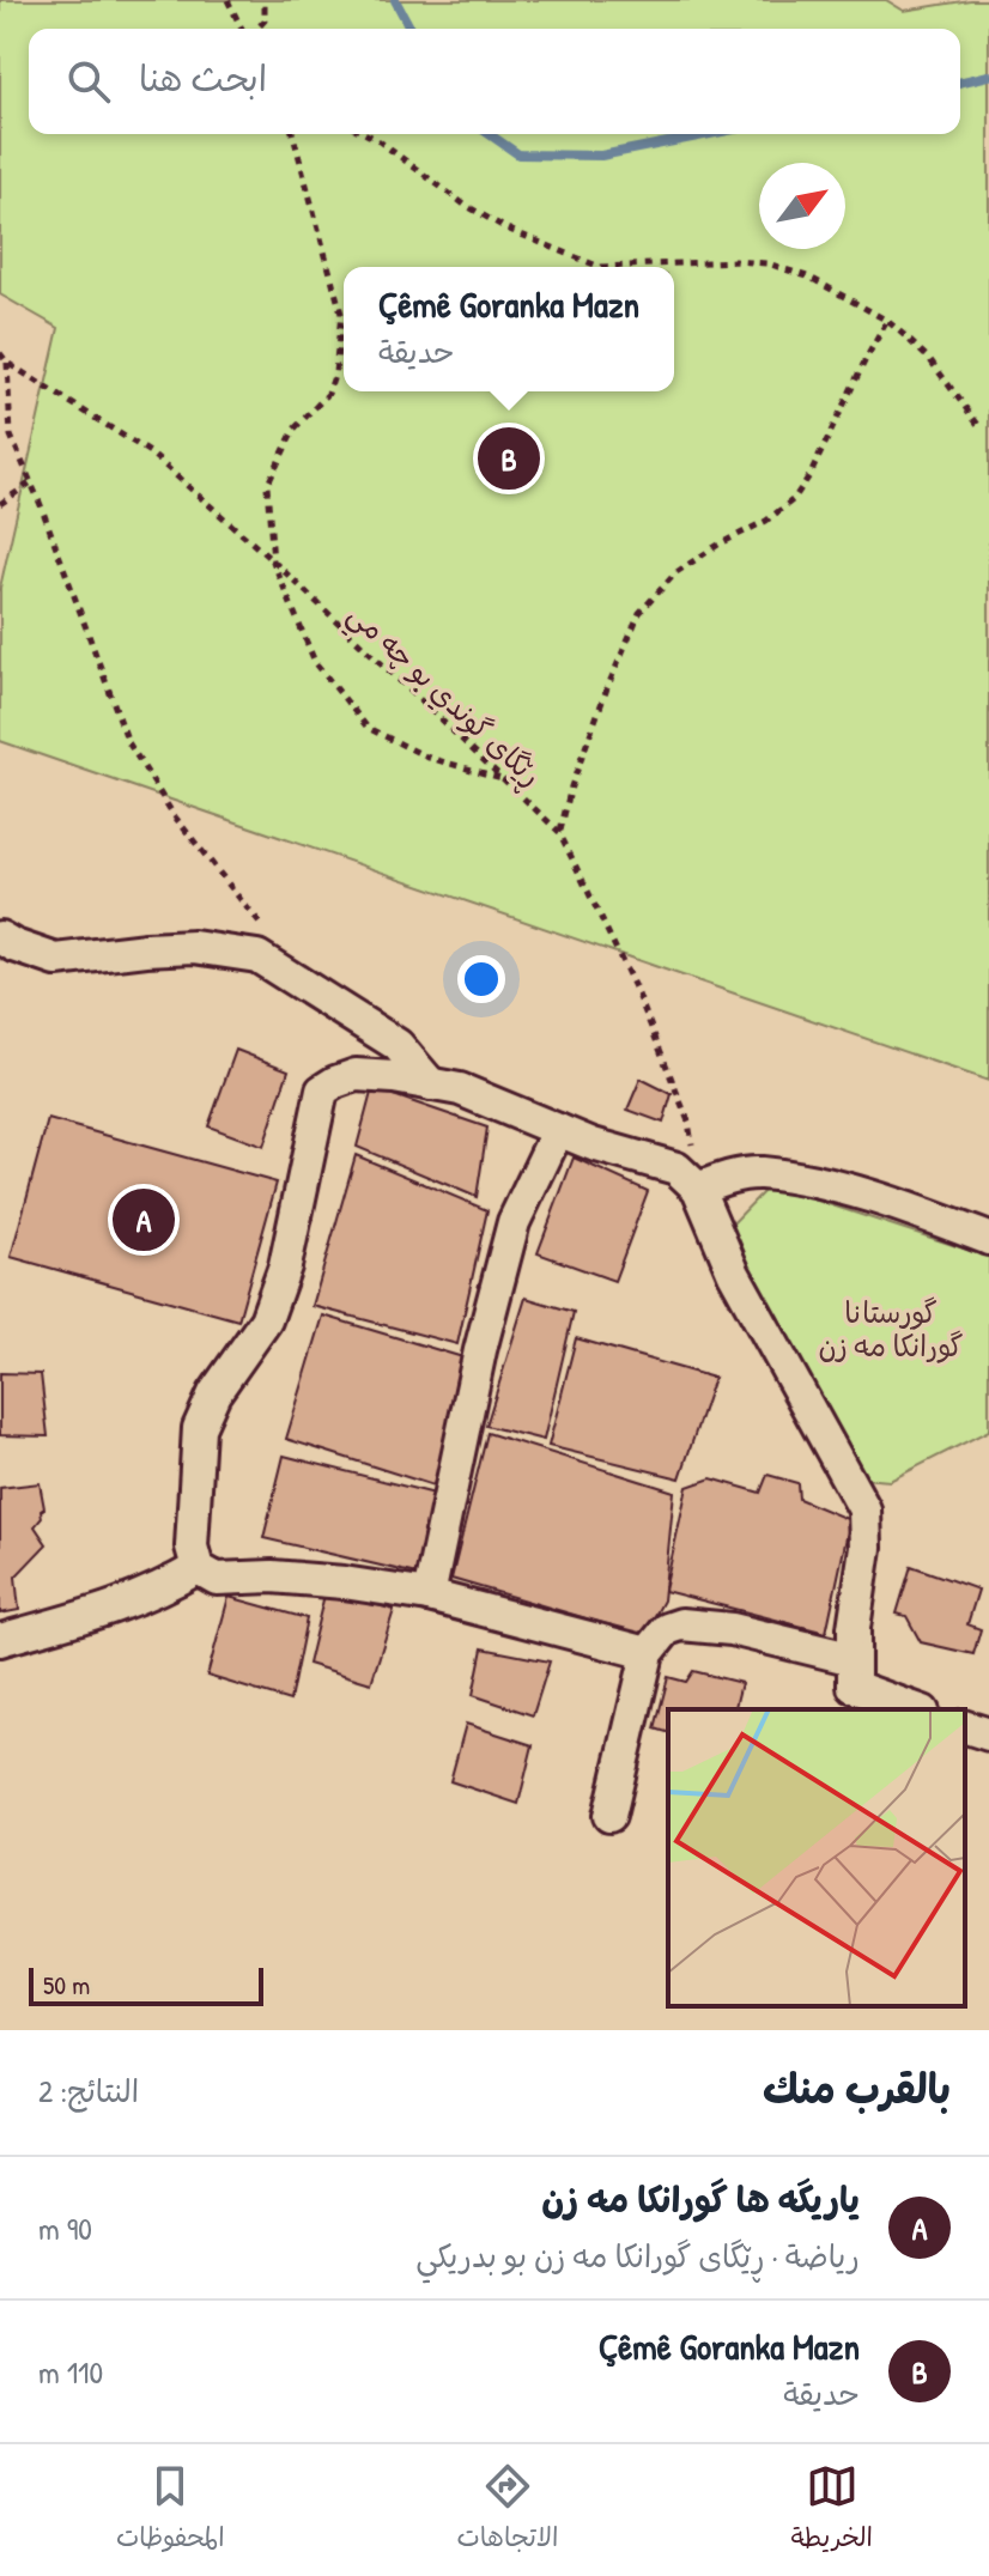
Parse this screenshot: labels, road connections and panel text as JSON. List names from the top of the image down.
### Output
{
  "streets": {
    "path": ["ڕێگای گوندي بو چه مي"]
  },
  "parks": ["گورستانا گورانكا مه زن"],
  "scale_bar": "50 m",
  "north": "top right",
  "page": {
    "search": "ابحث هنا",
    "popup": ["Çêmê Goranka Mazn", "حديقة"],
    "pins": ["B", "A"],
    "scale": "50 m",
    "heading": ["بالقرب منك", "النتائج: 2"],
    "list": [
      {
        "mark": "A",
        "name": "ياريگه ها گورانكا مه زن",
        "note": "رياضة · ڕێگای گورانكا مه زن بو بدريكي",
        "value": "90 m"
      },
      {
        "mark": "B",
        "name": "Çêmê Goranka Mazn",
        "note": "حديقة",
        "value": "110 m"
      }
    ],
    "nav": ["الخريطة", "الاتجاهات", "المحفوظات"]
  }
}
